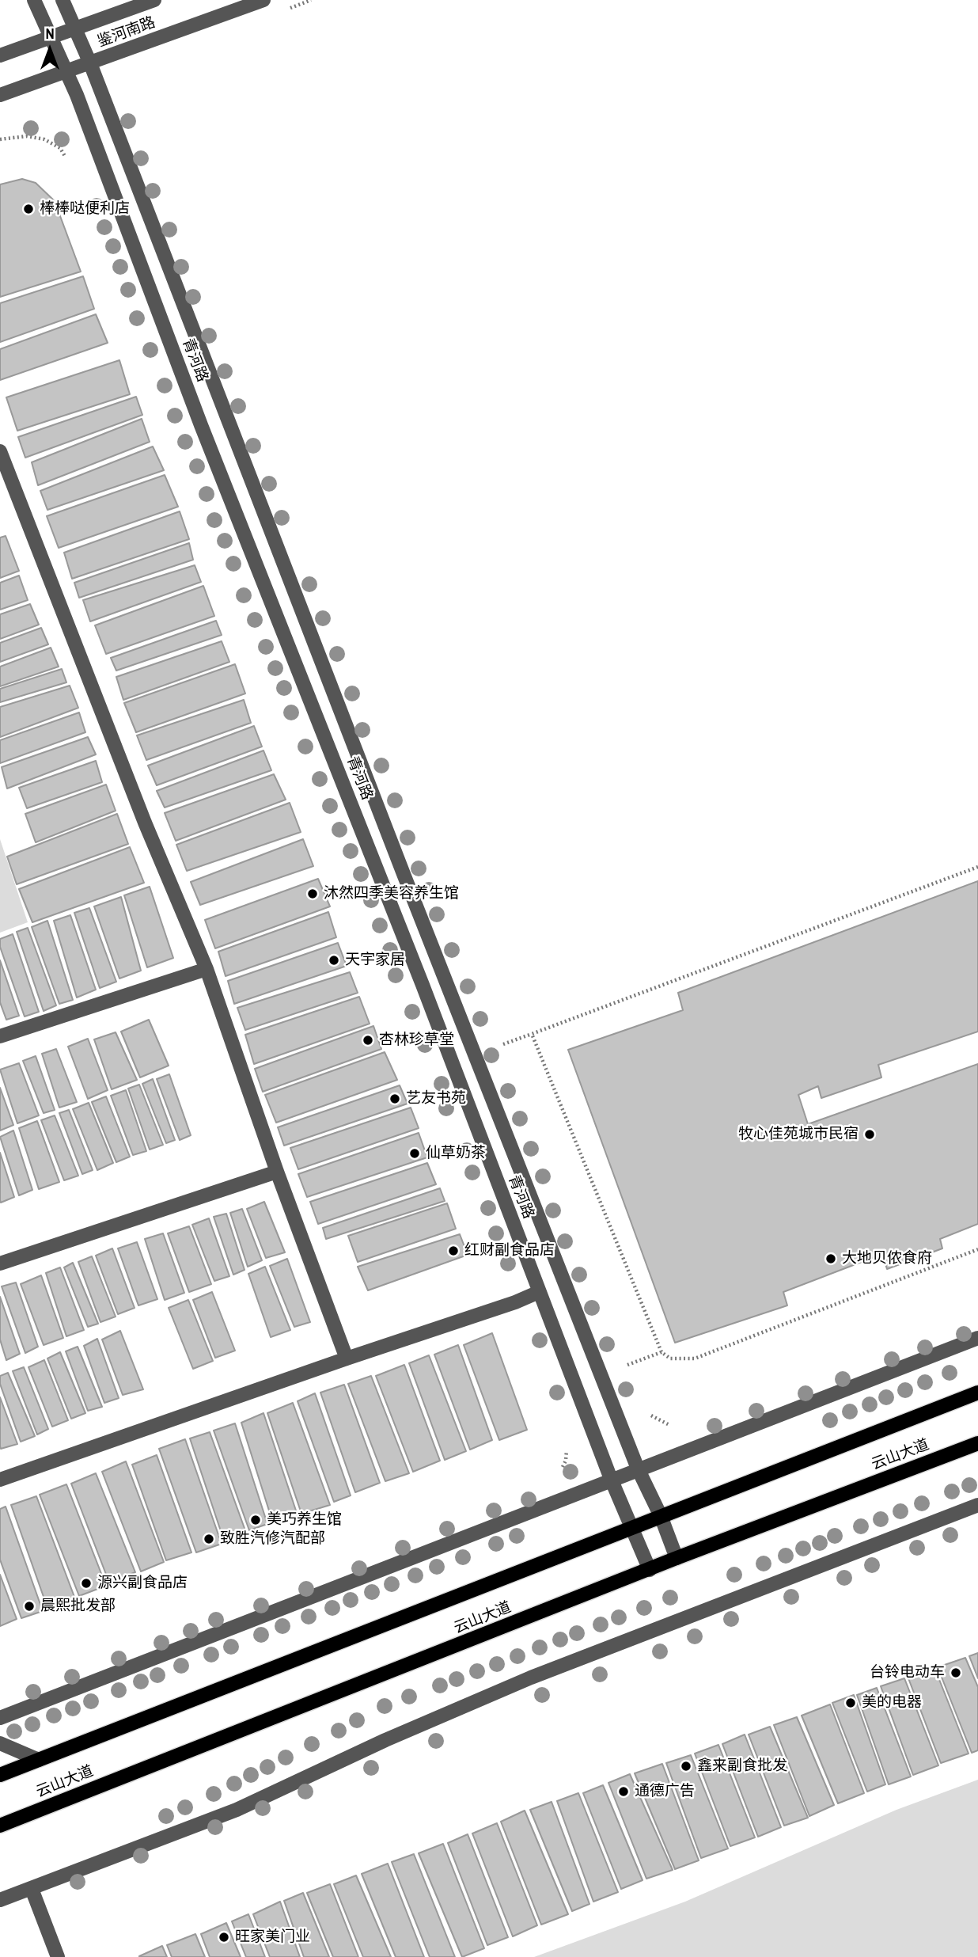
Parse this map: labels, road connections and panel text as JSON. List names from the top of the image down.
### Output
{
  "streets": {
    "main road": ["云山大道"],
    "street": ["鉴河南路", "青河路"]
  },
  "crossings": [
    ["鉴河南路", "青河路"],
    ["青河路", "云山大道"]
  ],
  "places": [
    "棒棒哒便利店",
    "沐然四季美容养生馆",
    "天宇家居",
    "杏林珍草堂",
    "艺友书苑",
    "牧心佳苑城市民宿",
    "仙草奶茶",
    "红财副食品店",
    "大地贝侬食府",
    "美巧养生馆",
    "致胜汽修汽配部",
    "源兴副食品店",
    "晨熙批发部",
    "台铃电动车",
    "美的电器",
    "鑫来副食批发",
    "通德广告",
    "旺家美门业"
  ],
  "north": "top"
}
